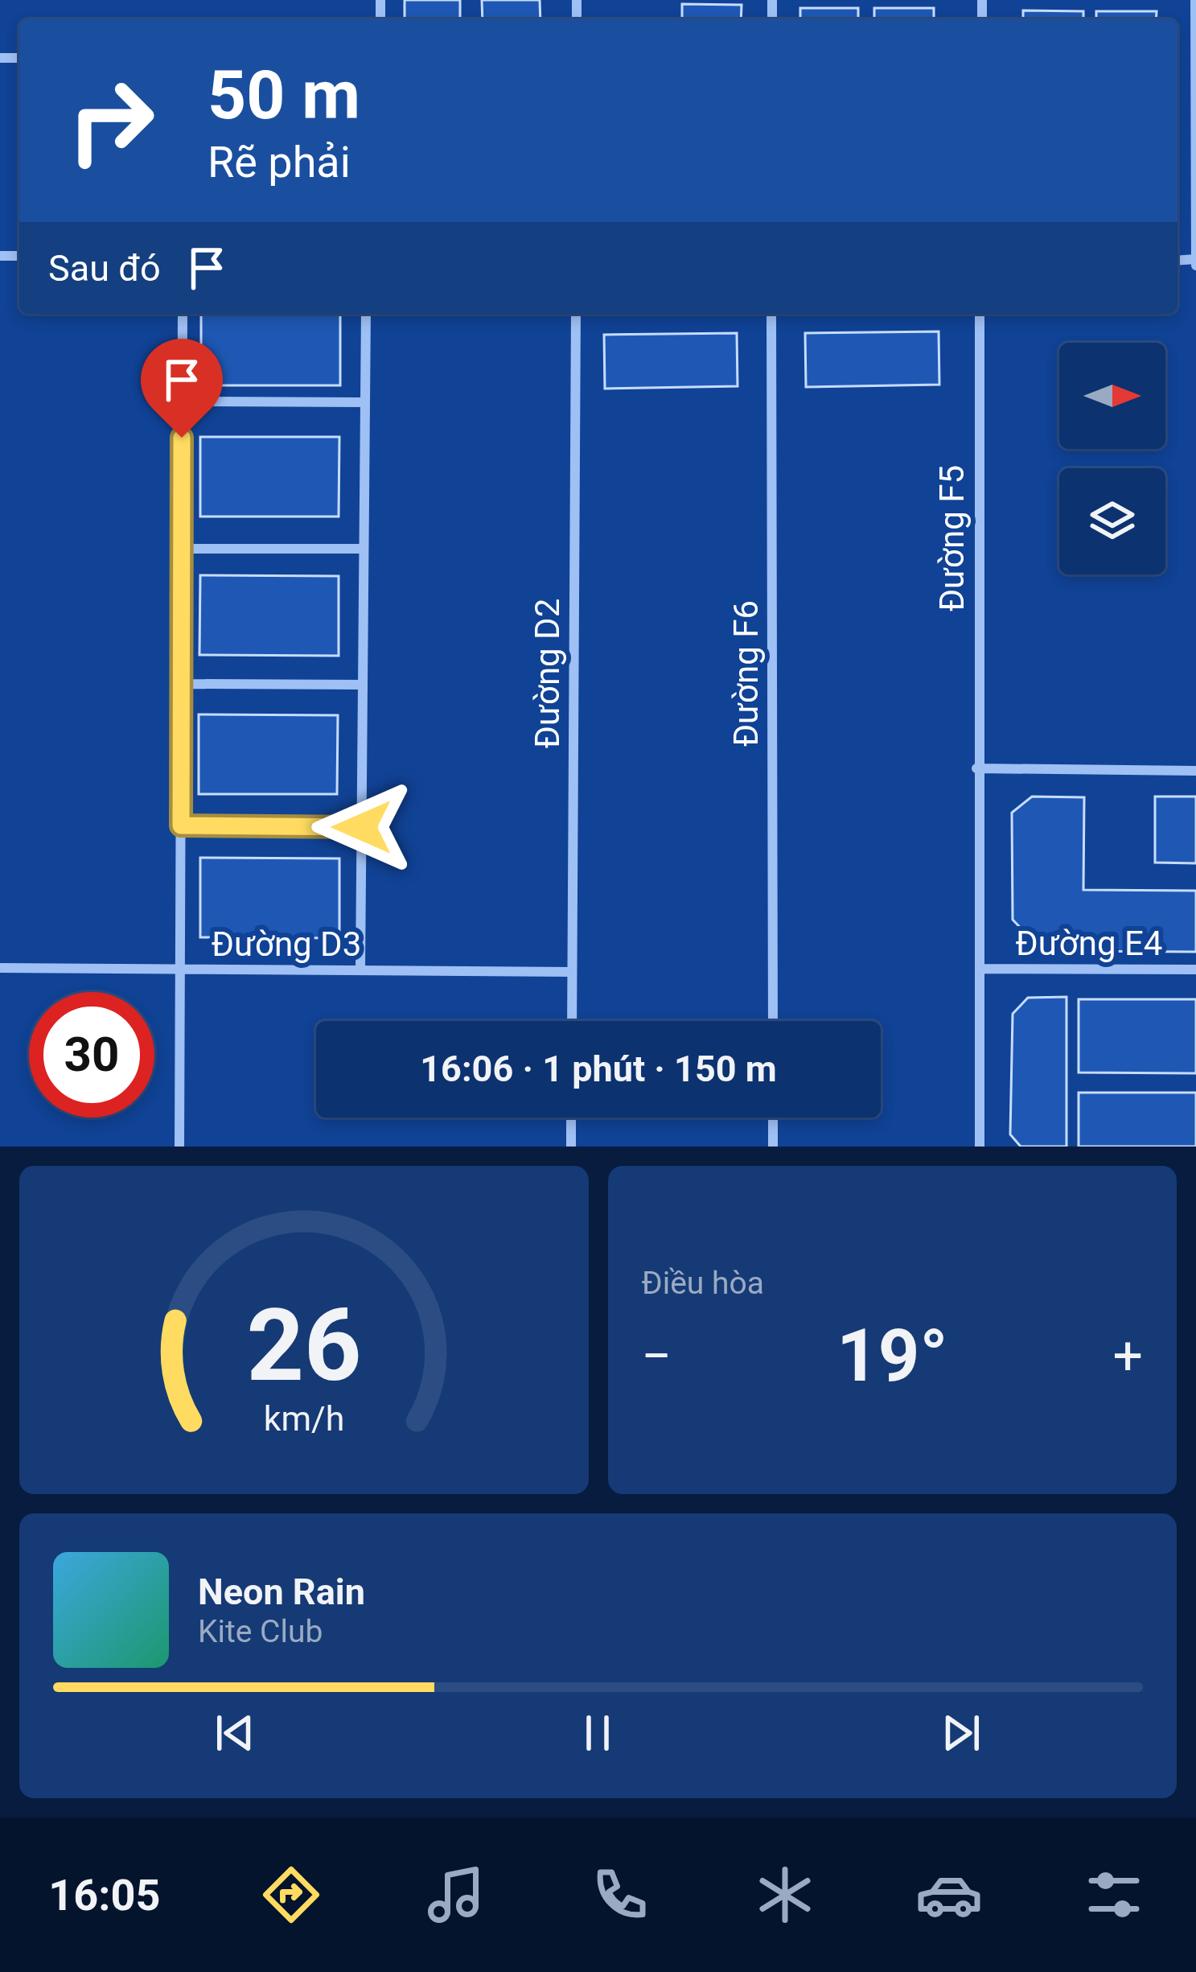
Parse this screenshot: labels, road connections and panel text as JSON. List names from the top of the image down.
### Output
{
  "streets": {
    "street": [
      "Đường F5",
      "Đường D2",
      "Đường F6",
      "Đường E4",
      "Đường D3"
    ]
  },
  "crossings": [
    ["Đường F5", "Đường E4"],
    ["Đường D2", "Đường D3"]
  ],
  "north": "right",
  "page": {
    "turn": ["50 m", "Rẽ phải"],
    "then": "Sau đó",
    "limit": "30",
    "trip": "16:06 · 1 phút · 150 m",
    "tile": "Điều hòa",
    "heat": ["−", "19°", "+"],
    "song": ["Neon Rain", "Kite Club"],
    "tabs": "16:05",
    "gauge": ["26", "km/h"]
  }
}
